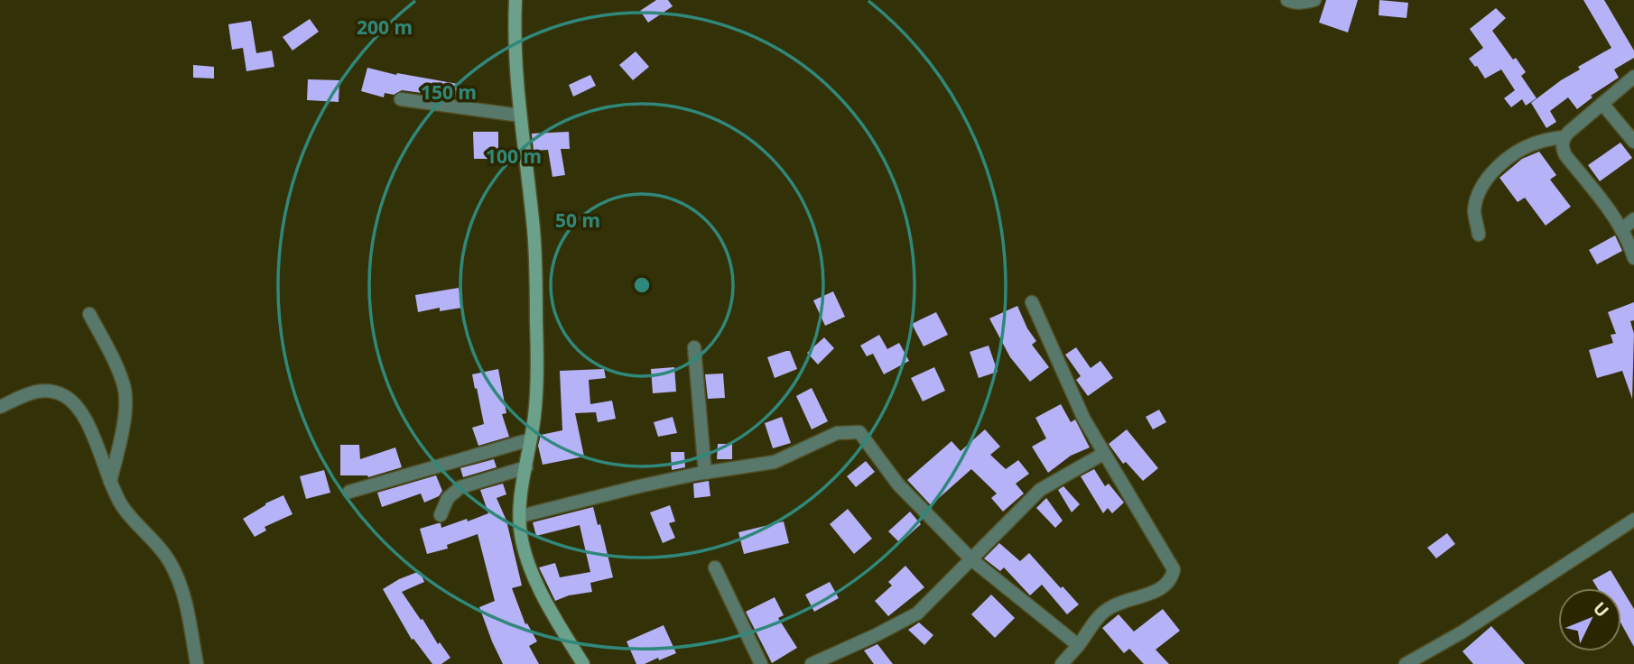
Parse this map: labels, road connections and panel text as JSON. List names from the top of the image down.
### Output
{
  "north": "top right",
  "rings": [
    "200 m",
    "150 m",
    "100 m",
    "50 m"
  ]
}
